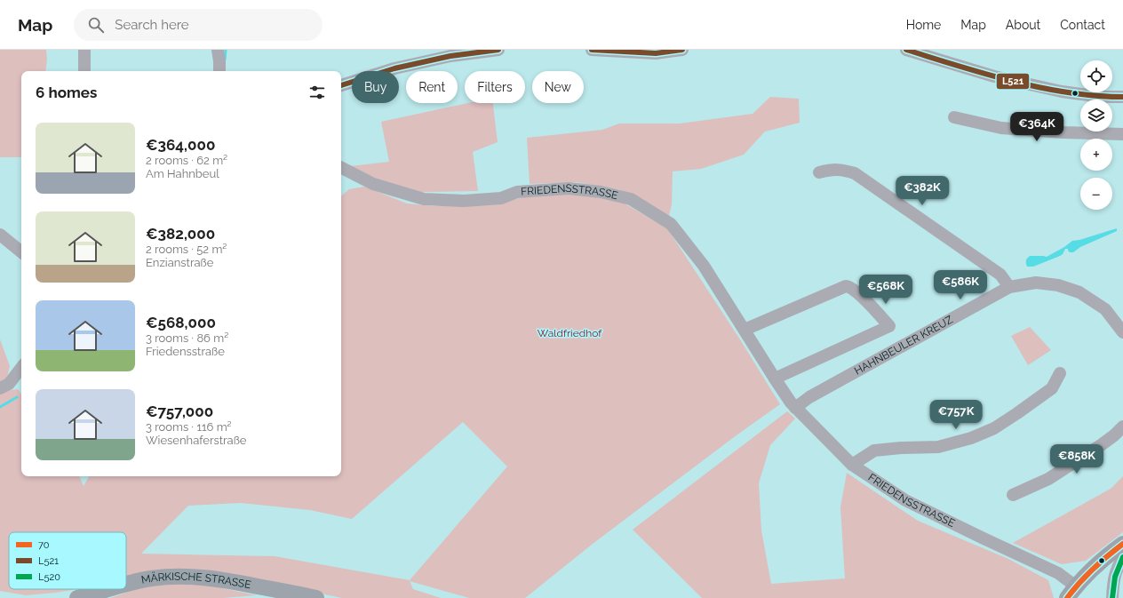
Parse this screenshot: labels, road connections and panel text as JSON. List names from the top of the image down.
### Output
{
  "streets": {
    "main road": ["MÄRKISCHE STRASSE"],
    "street": ["FRIEDENSSTRASSE", "HAHNBEULER KREUZ"]
  },
  "crossings": [
    ["FRIEDENSSTRASSE", "HAHNBEULER KREUZ"]
  ],
  "parks": ["Waldfriedhof"],
  "lines": ["transit line L521", "transit line 70", "transit line L520"],
  "legend": ["70", "L521", "L520"],
  "page": {
    "header": "Map",
    "search": "Search here",
    "nav": [
      "Home",
      "Map",
      "About",
      "Contact"
    ],
    "map_buttons": ["+", "−"],
    "chip": [
      "Buy",
      "Rent",
      "Filters",
      "New"
    ],
    "heading": "6 homes",
    "price": [
      "€364K",
      "€382K",
      "€586K",
      "€568K",
      "€757K",
      "€858K"
    ],
    "list": [
      {
        "name": "€364,000",
        "note": "2 rooms · 62 m² · Am Hahnbeul"
      },
      {
        "name": "€382,000",
        "note": "2 rooms · 52 m² · Enzianstraße"
      },
      {
        "name": "€568,000",
        "note": "3 rooms · 86 m² · Friedensstraße"
      },
      {
        "name": "€757,000",
        "note": "3 rooms · 116 m² · Wiesenhaferstraße"
      }
    ]
  }
}
